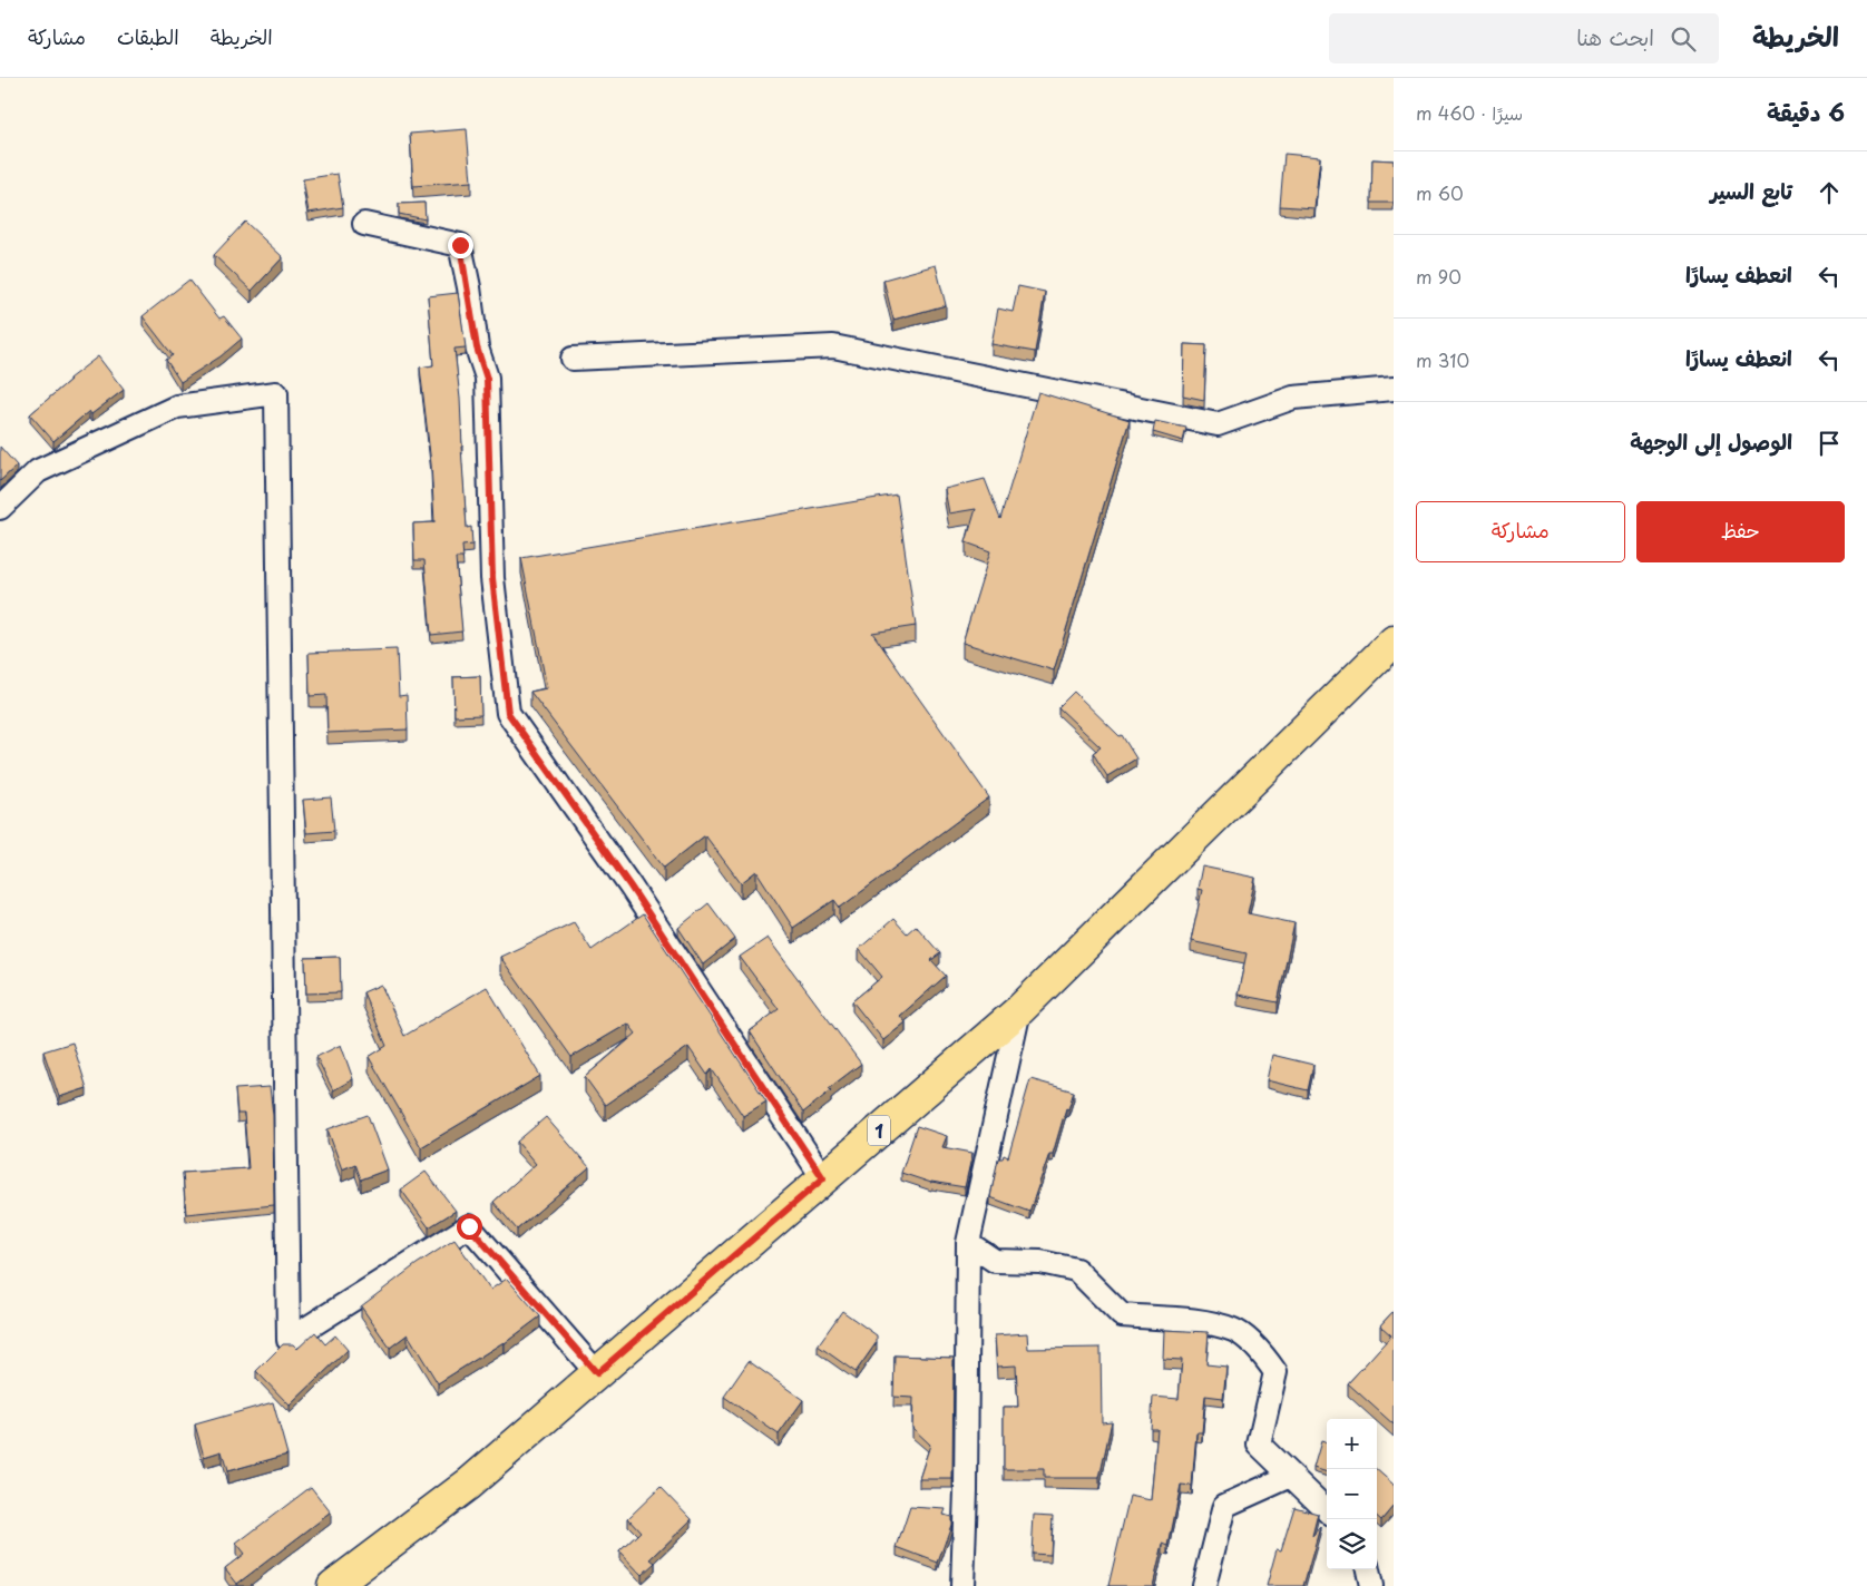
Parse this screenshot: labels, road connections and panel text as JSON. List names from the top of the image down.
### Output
{
  "streets": {
    "main road": ["1"]
  },
  "page": {
    "header": "الخريطة",
    "search": "ابحث هنا",
    "nav": ["الخريطة", "الطبقات", "مشاركة"],
    "heading": ["6 دقيقة", "سيرًا · 460 m"],
    "list": [
      ["تابع السير", "60 m"],
      ["انعطف يسارًا", "90 m"],
      ["انعطف يسارًا", "310 m"],
      "الوصول إلى الوجهة"
    ],
    "buttons": ["حفظ", "مشاركة"],
    "map_buttons": ["+", "−"]
  }
}
